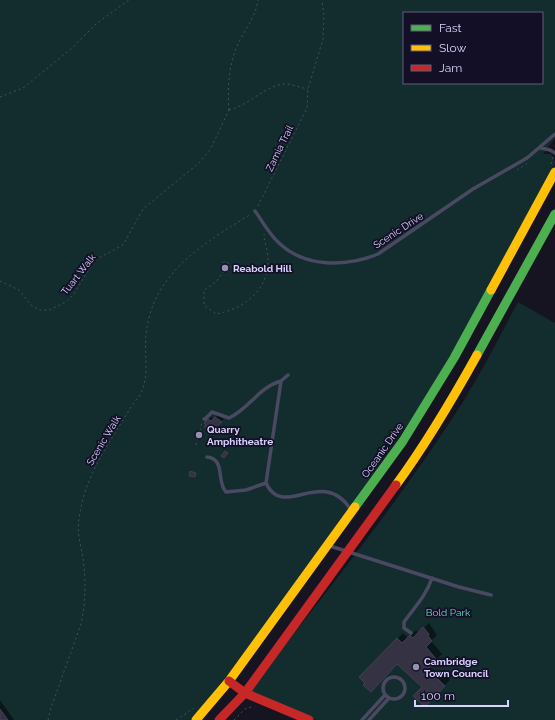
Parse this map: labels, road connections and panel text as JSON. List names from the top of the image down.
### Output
{
  "streets": {
    "main road": ["Oceanic Drive"],
    "lane": ["Scenic Drive"],
    "path": ["Zamia Trail", "Tuart Walk", "Scenic Walk"]
  },
  "crossings": [
    ["Zamia Trail", "Scenic Drive"],
    ["Zamia Trail", "Scenic Walk"],
    ["Scenic Drive", "Scenic Walk"]
  ],
  "parks": ["Bold Park"],
  "places": ["Reabold Hill", "Quarry Amphitheatre", "Cambridge Town Council"],
  "legend": ["Fast", "Slow", "Jam"],
  "scale_bar": "100 m"
}
